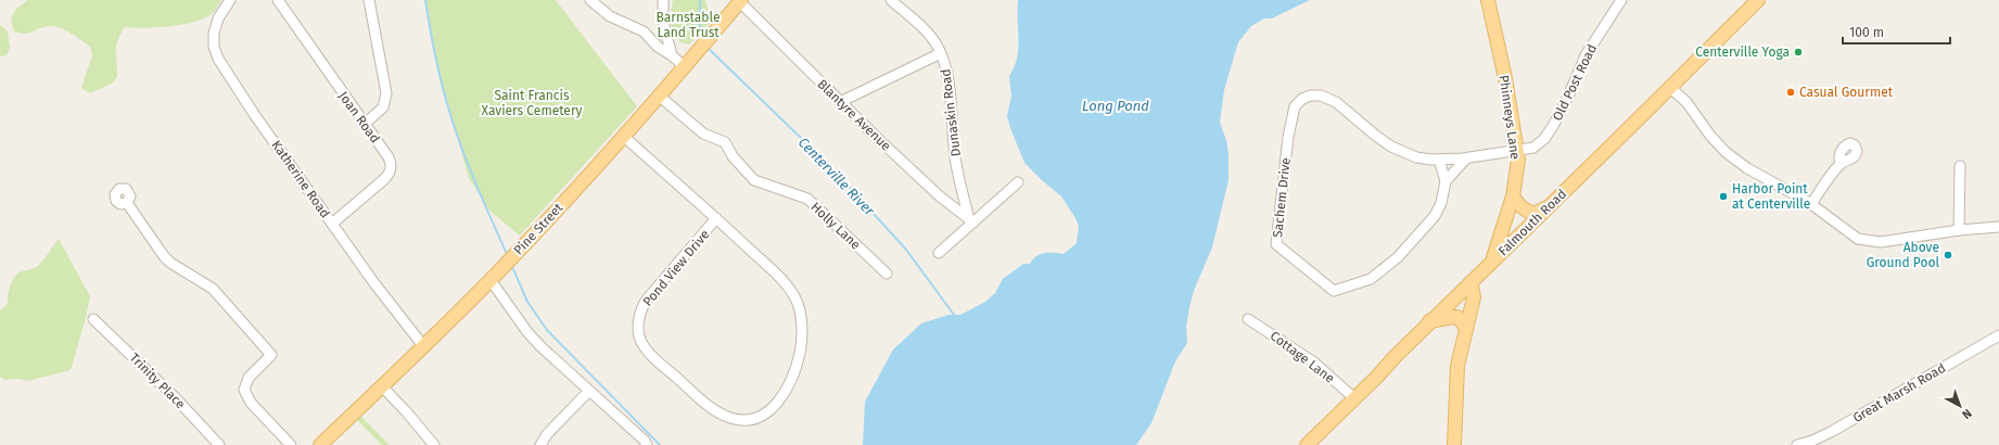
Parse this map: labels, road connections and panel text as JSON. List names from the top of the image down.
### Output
{
  "streets": {
    "main road": ["Phinneys Lane", "Falmouth Road", "Pine Street"],
    "street": [
      "Old Post Road",
      "Dunaskin Road",
      "Blantyre Avenue",
      "Joan Road",
      "Katherine Road",
      "Sachem Drive",
      "Holly Lane",
      "Pond View Drive",
      "Cottage Lane",
      "Trinity Place",
      "Great Marsh Road"
    ]
  },
  "crossings": [
    ["Old Post Road", "Phinneys Lane"],
    ["Old Post Road", "Sachem Drive"],
    ["Dunaskin Road", "Blantyre Avenue"],
    ["Blantyre Avenue", "Pine Street"],
    ["Joan Road", "Katherine Road"],
    ["Phinneys Lane", "Sachem Drive"],
    ["Phinneys Lane", "Falmouth Road"],
    ["Katherine Road", "Pine Street"],
    ["Falmouth Road", "Cottage Lane"],
    ["Holly Lane", "Pine Street"],
    ["Pine Street", "Pond View Drive"]
  ],
  "water": ["Long Pond", "Centerville River"],
  "parks": ["Barnstable Land Trust", "Saint Francis Xaviers Cemetery"],
  "places": [
    "Centerville Yoga",
    "Casual Gourmet",
    "Harbor Point at Centerville",
    "Above Ground Pool"
  ],
  "scale_bar": "100 m",
  "north": "bottom right"
}
